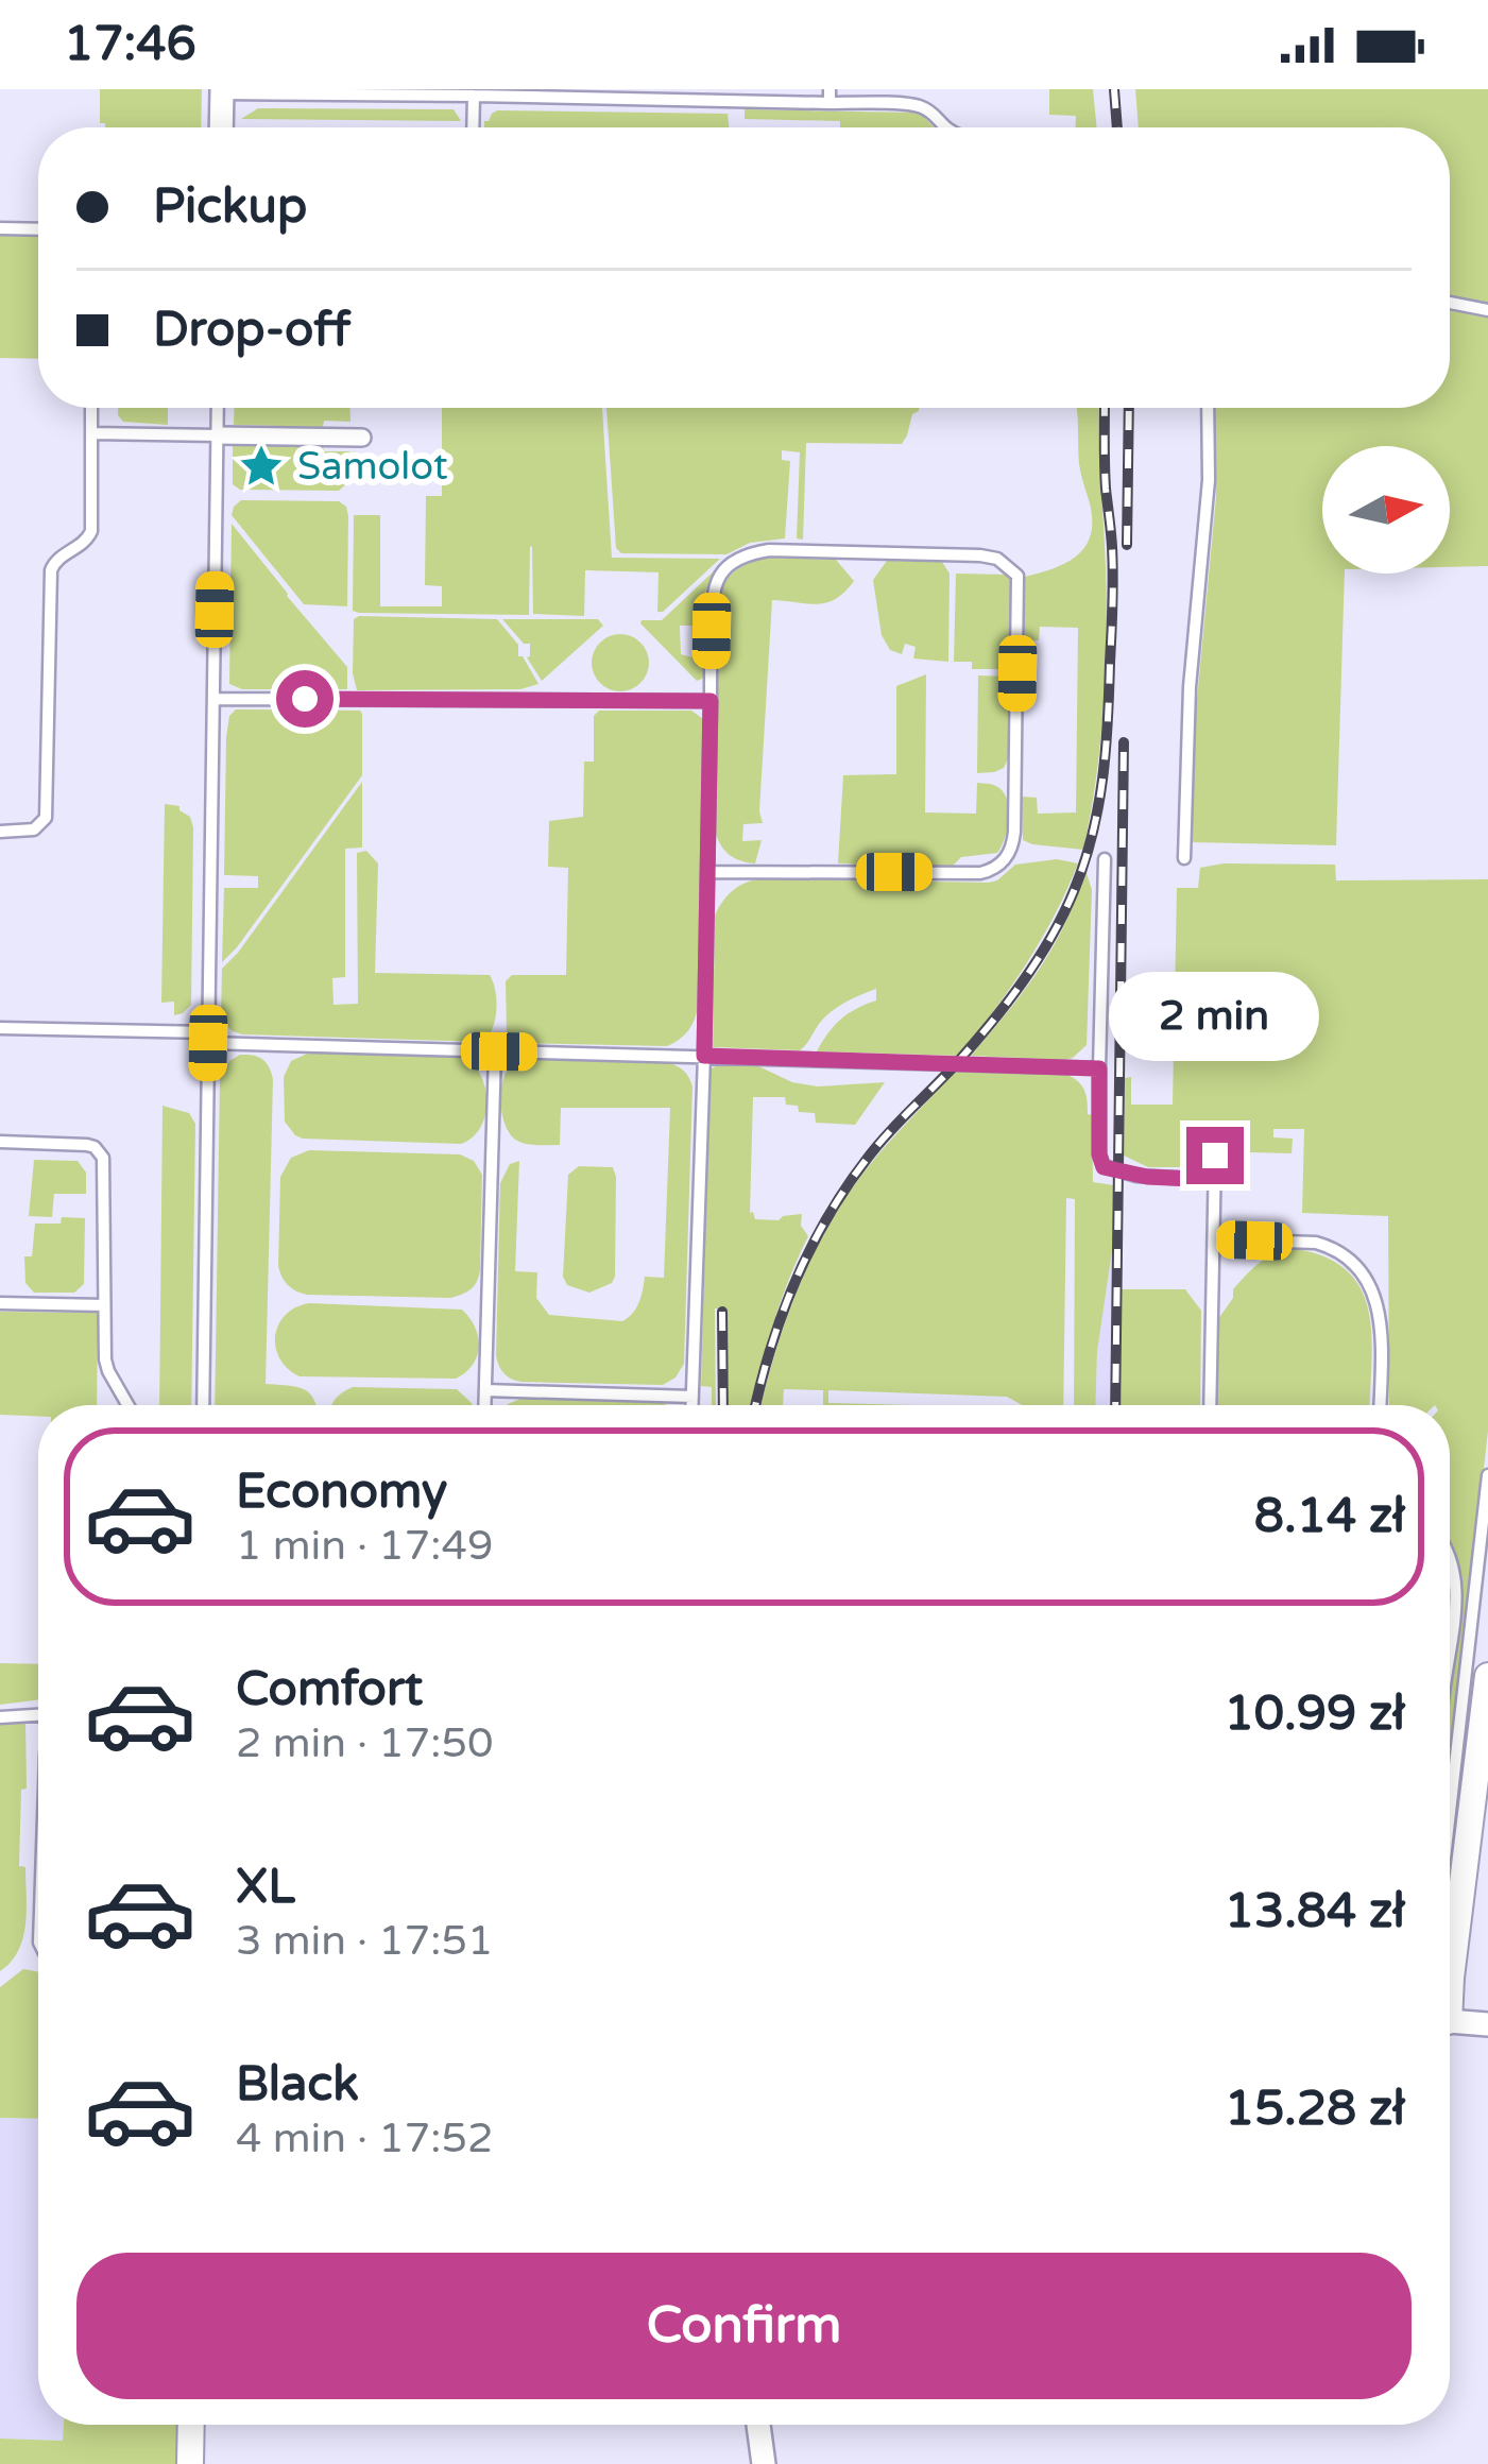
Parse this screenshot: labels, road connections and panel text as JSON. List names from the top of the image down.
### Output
{
  "places": {
    "place": ["Samolot"]
  },
  "north": "right",
  "page": {
    "status": "17:46",
    "banner": ["Pickup", "Drop-off"],
    "bubble": "2 min",
    "list": [
      {
        "name": "Economy",
        "note": "1 min · 17:49",
        "value": "8.14 zł"
      },
      {
        "name": "Comfort",
        "note": "2 min · 17:50",
        "value": "10.99 zł"
      },
      {
        "name": "XL",
        "note": "3 min · 17:51",
        "value": "13.84 zł"
      },
      {
        "name": "Black",
        "note": "4 min · 17:52",
        "value": "15.28 zł"
      }
    ],
    "buttons": "Confirm"
  }
}
